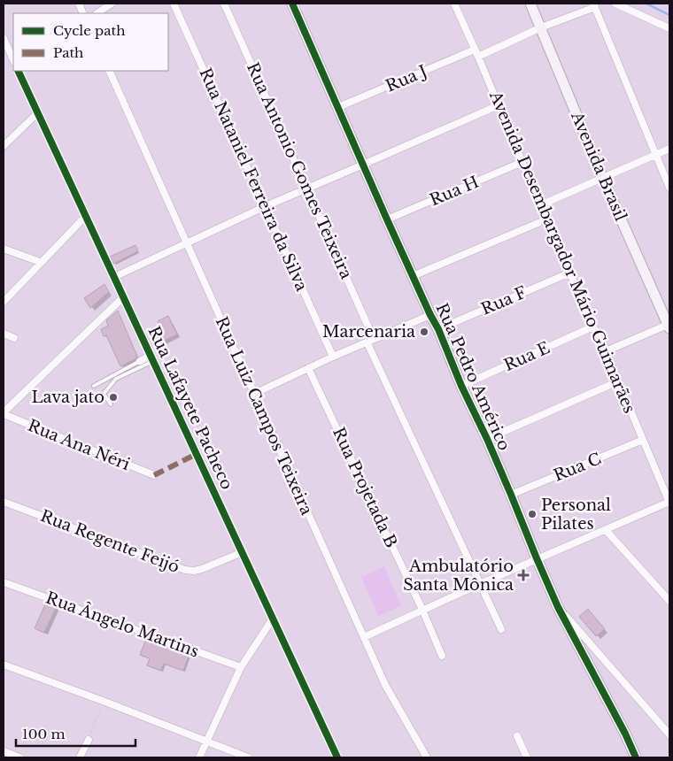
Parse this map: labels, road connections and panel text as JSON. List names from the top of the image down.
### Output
{
  "streets": {
    "street": [
      "Rua J",
      "Avenida Brasil",
      "Rua Antonio Gomes Teixeira",
      "Rua Nataniel Ferreira da Silva",
      "Rua H",
      "Avenida Desembargador Mário Guimarães",
      "Rua F",
      "Rua E",
      "Rua Pedro Américo",
      "Rua Lafayete Pacheco",
      "Rua Luiz Campos Teixeira",
      "Rua Ana Néri",
      "Rua C",
      "Rua Projetada B",
      "Rua Regente Feijó",
      "Rua Ângelo Martins"
    ]
  },
  "crossings": [
    ["Rua J", "Avenida Desembargador Mário Guimarães"],
    ["Rua J", "Rua Pedro Américo"],
    ["Rua H", "Avenida Desembargador Mário Guimarães"],
    ["Rua H", "Rua Pedro Américo"],
    ["Avenida Desembargador Mário Guimarães", "Rua F"],
    ["Avenida Desembargador Mário Guimarães", "Rua E"],
    ["Avenida Desembargador Mário Guimarães", "Rua C"],
    ["Rua F", "Rua Pedro Américo"],
    ["Rua E", "Rua Pedro Américo"],
    ["Rua Pedro Américo", "Rua C"],
    ["Rua Lafayete Pacheco", "Rua Regente Feijó"]
  ],
  "places": {
    "other": ["Marcenaria", "Lava jato", "Personal Pilates"],
    "health": ["Ambulatório Santa Mônica"]
  },
  "legend": ["Cycle path", "Path"],
  "scale_bar": "100 m"
}
